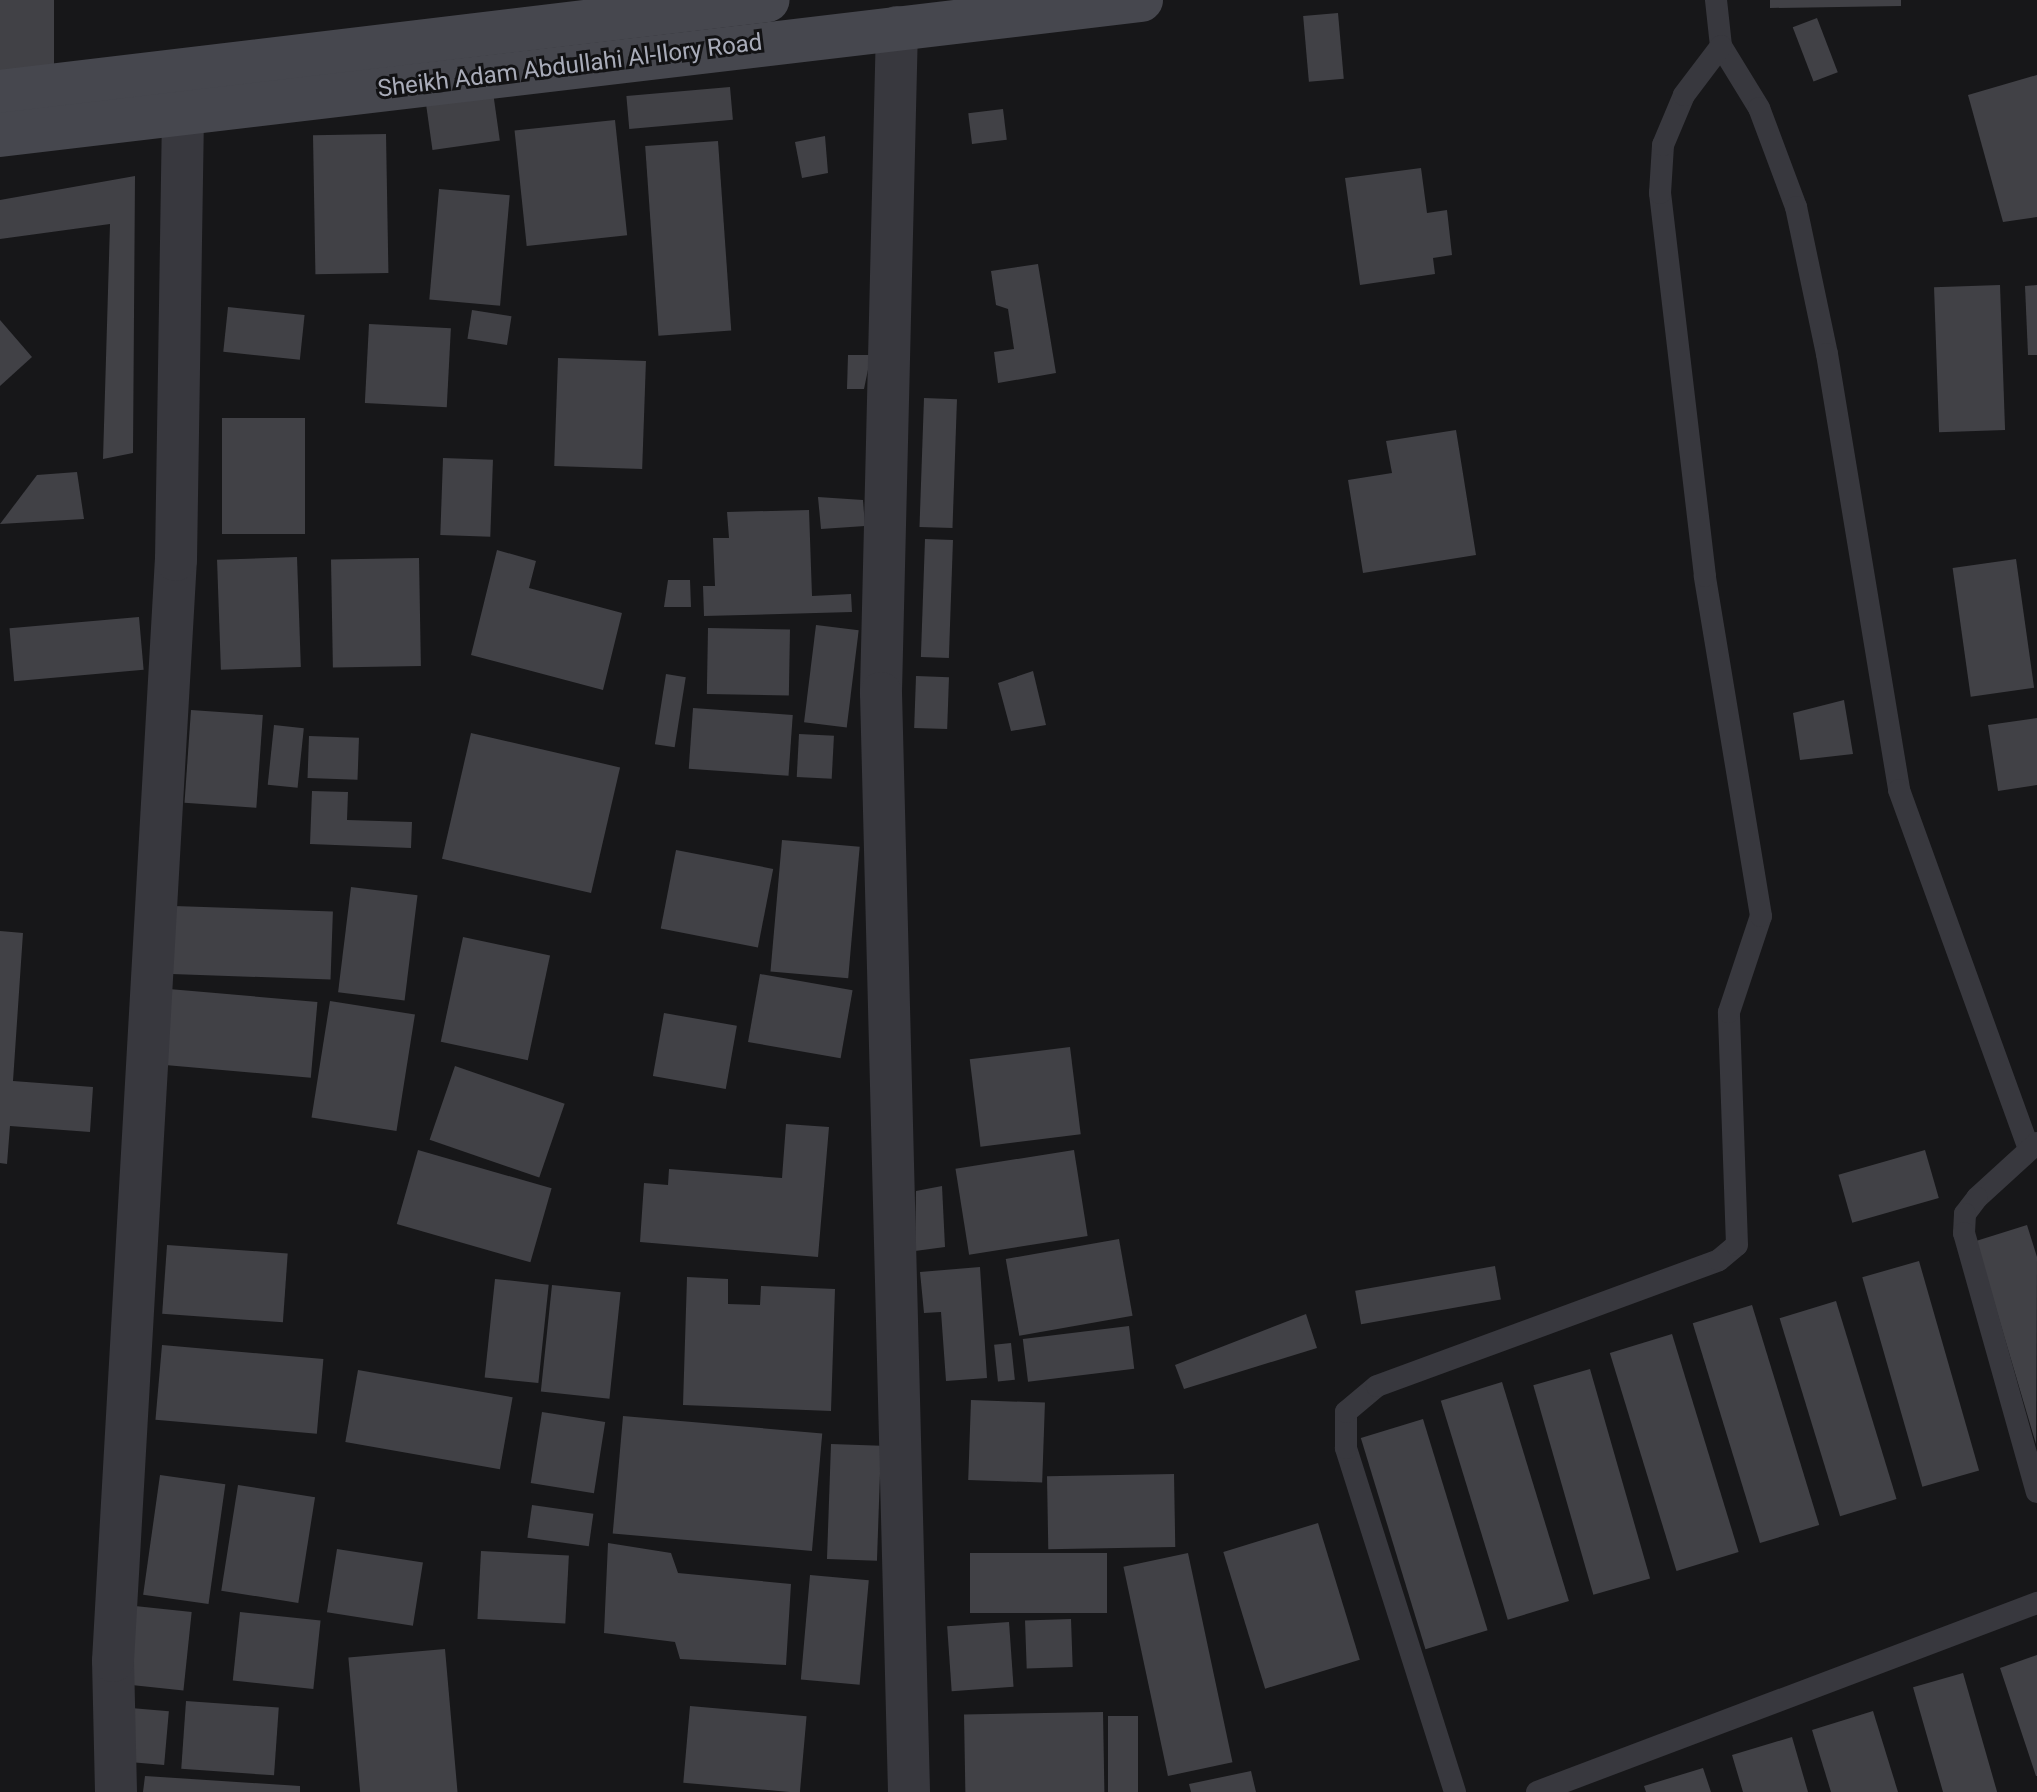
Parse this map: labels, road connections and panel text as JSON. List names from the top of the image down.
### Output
{
  "streets": {
    "street": ["Sheikh Adam Abdullahi Al-Ilory Road"]
  }
}
